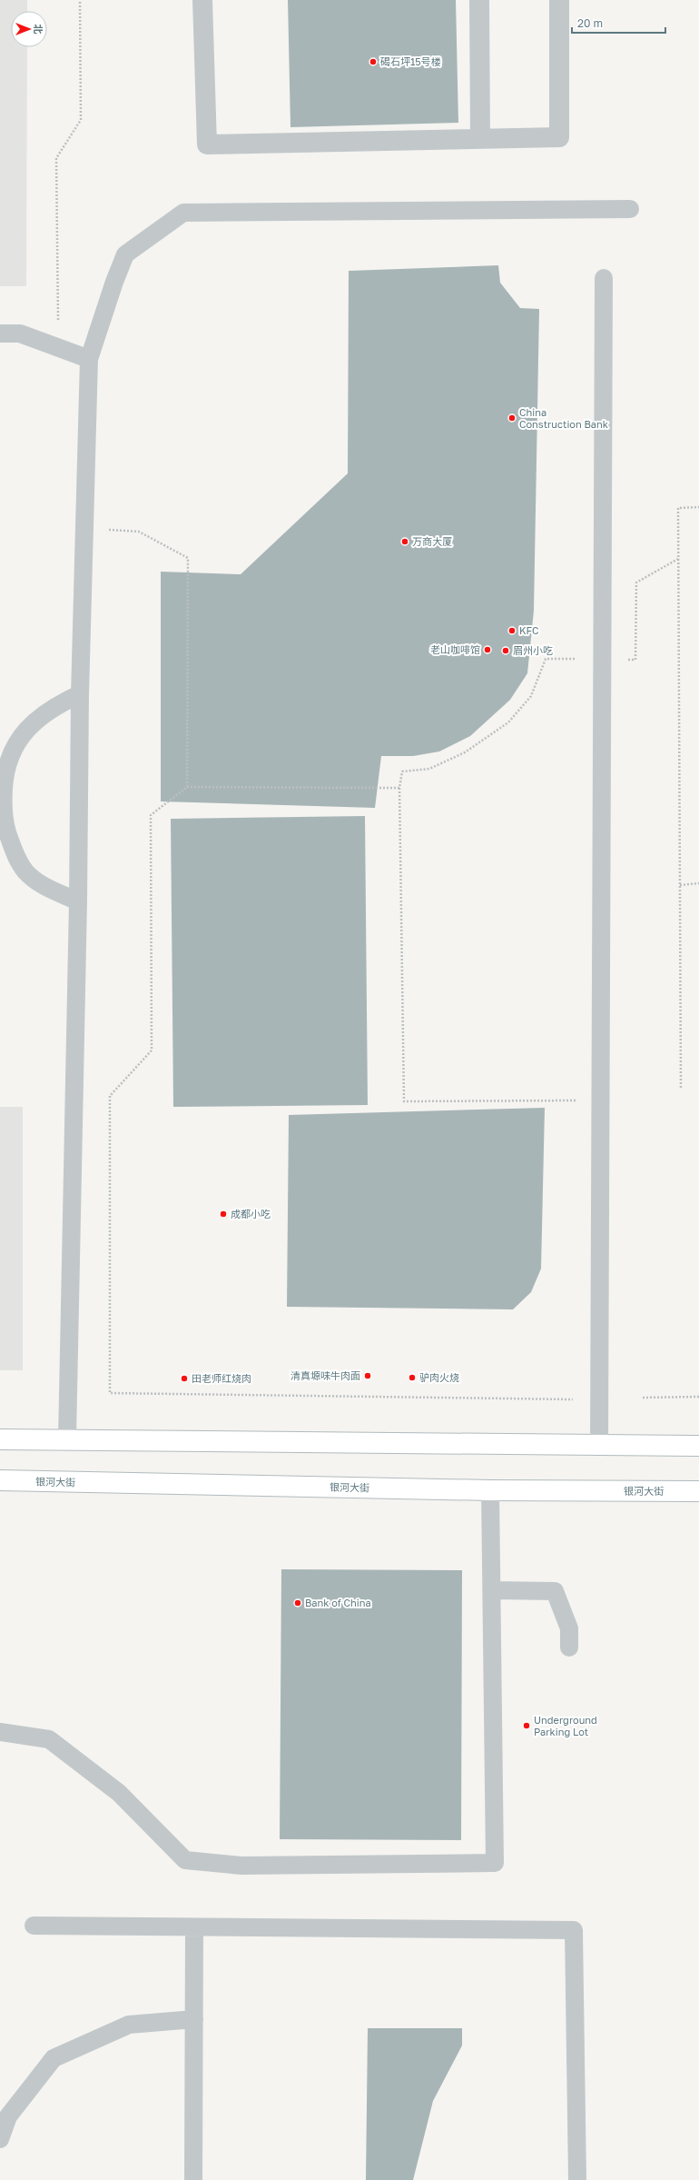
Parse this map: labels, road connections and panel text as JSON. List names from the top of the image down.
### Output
{
  "streets": {
    "main road": ["银河大街"]
  },
  "places": [
    "碣石坪15号楼",
    "China Construction Bank",
    "万商大厦",
    "KFC",
    "老山咖啡馆",
    "眉州小吃",
    "成都小吃",
    "清真塬味牛肉面",
    "驴肉火烧",
    "田老师红烧肉",
    "Bank of China",
    "Underground Parking Lot"
  ],
  "scale_bar": "20 m",
  "north": "right"
}
